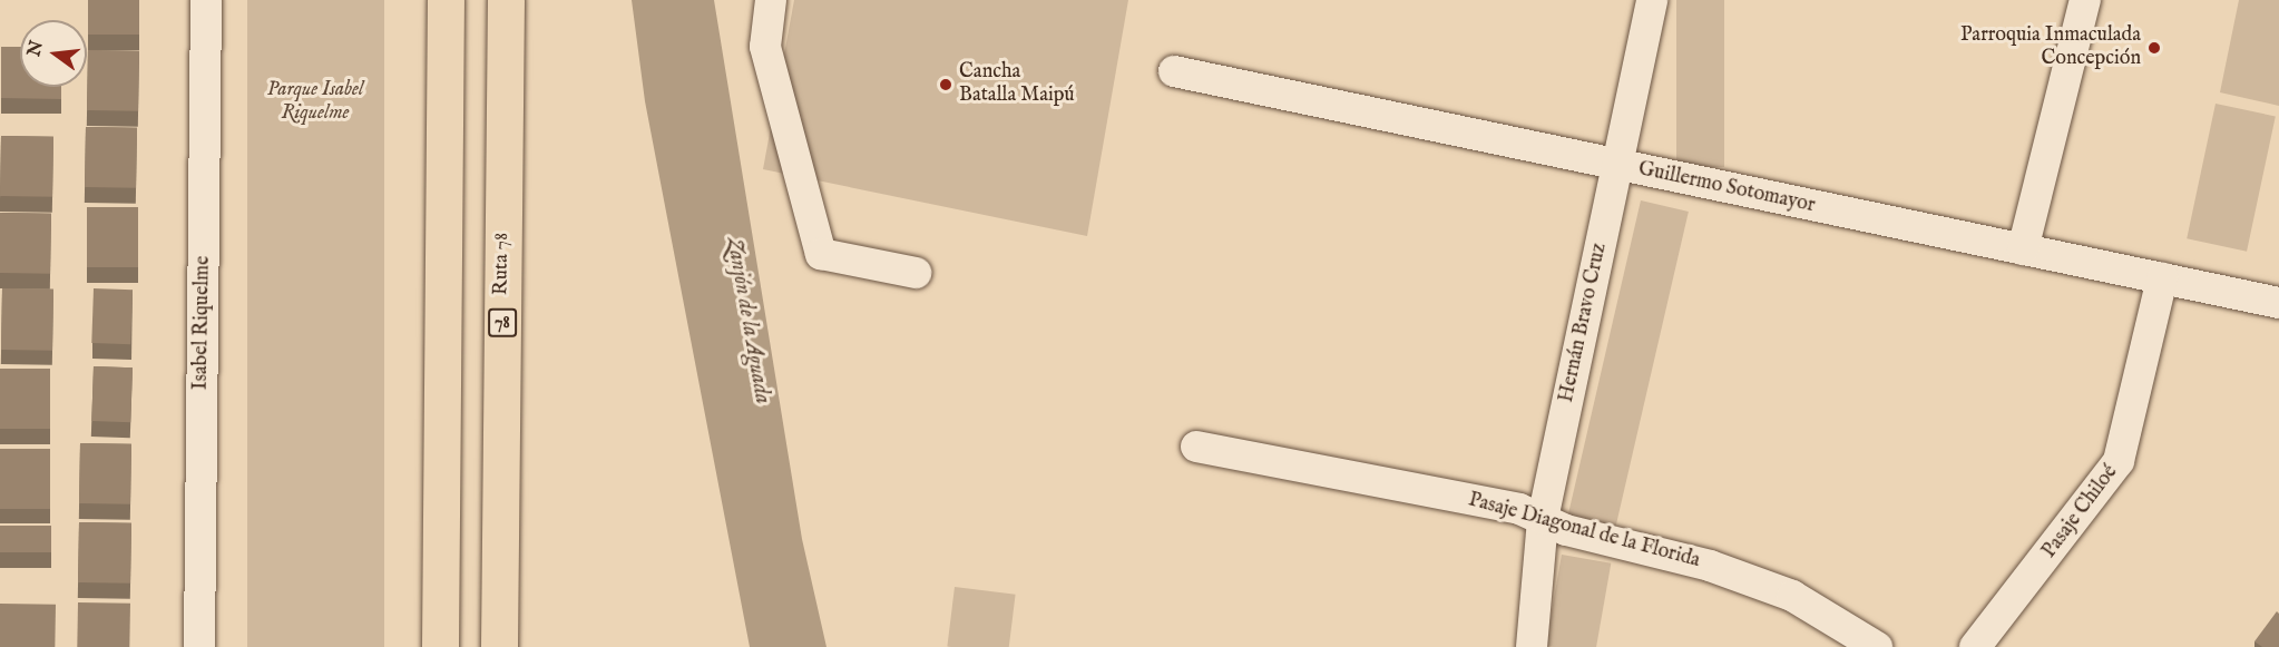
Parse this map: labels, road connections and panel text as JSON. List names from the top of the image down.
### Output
{
  "streets": {
    "highway": ["Ruta 78", "78"],
    "street": [
      "Guillermo Sotomayor",
      "Isabel Riquelme",
      "Hernán Bravo Cruz",
      "Pasaje Chiloé",
      "Pasaje Diagonal de la Florida"
    ]
  },
  "crossings": [
    ["Guillermo Sotomayor", "Hernán Bravo Cruz"],
    ["Guillermo Sotomayor", "Pasaje Chiloé"],
    ["Hernán Bravo Cruz", "Pasaje Diagonal de la Florida"]
  ],
  "water": ["Zanjón de la Aguada"],
  "parks": ["Parque Isabel Riquelme"],
  "places": ["Parroquia Inmaculada Concepción", "Cancha Batalla Maipú"],
  "north": "left"
}
